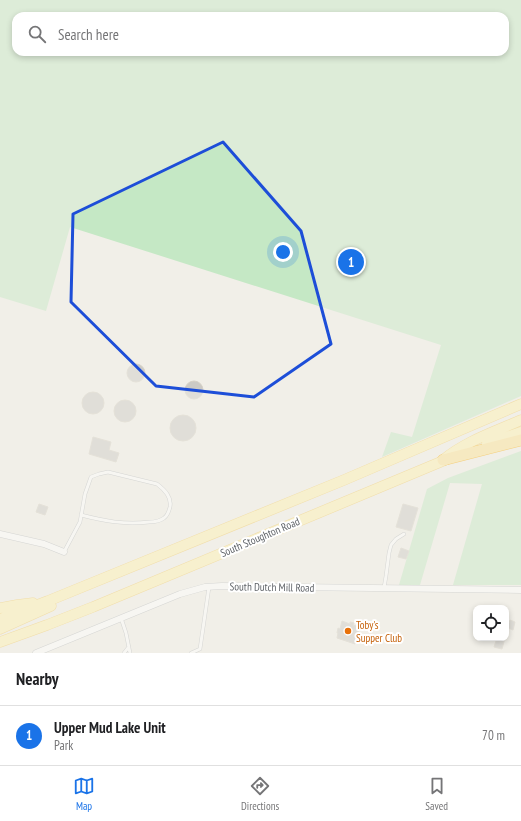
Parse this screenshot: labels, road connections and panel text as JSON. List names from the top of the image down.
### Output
{
  "streets": {
    "main road": ["South Stoughton Road"],
    "street": ["South Dutch Mill Road"]
  },
  "places": ["Toby's Supper Club"],
  "page": {
    "search": "Search here",
    "pins": "1",
    "heading": "Nearby",
    "list": [
      {
        "mark": "1",
        "name": "Upper Mud Lake Unit",
        "note": "Park",
        "value": "70 m"
      }
    ],
    "nav": ["Map", "Directions", "Saved"]
  }
}
